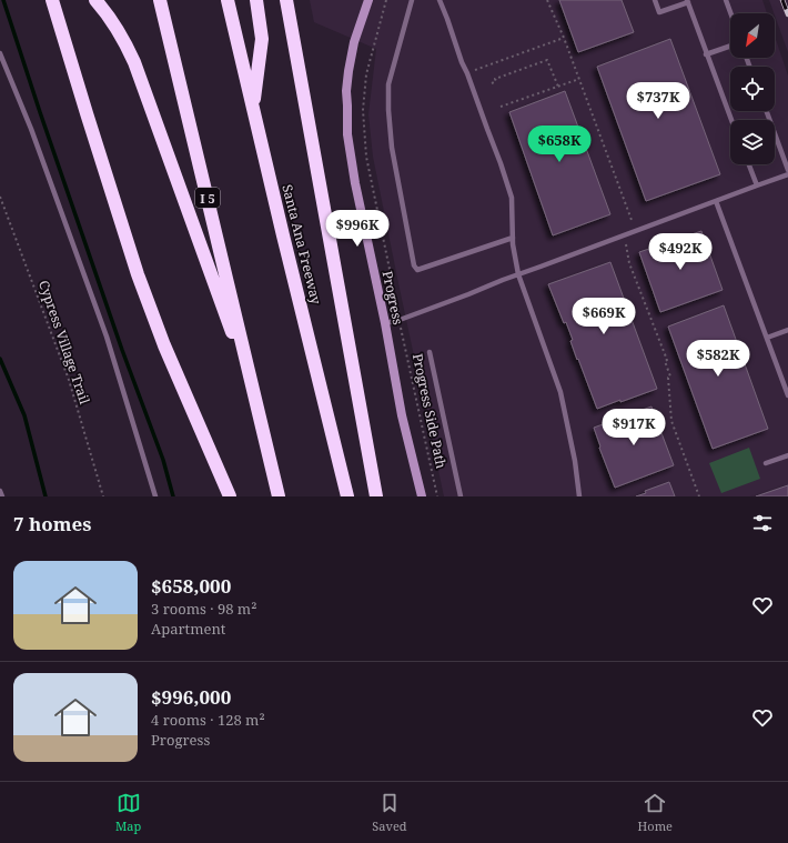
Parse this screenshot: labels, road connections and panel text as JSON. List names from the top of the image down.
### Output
{
  "streets": {
    "highway": ["I 5", "Santa Ana Freeway"],
    "street": ["Progress"],
    "path": ["Cypress Village Trail", "Progress Side Path"]
  },
  "north": "bottom left",
  "page": {
    "price": [
      "$737K",
      "$658K",
      "$996K",
      "$492K",
      "$669K",
      "$582K",
      "$917K"
    ],
    "heading": "7 homes",
    "list": [
      {
        "name": "$658,000",
        "note": "3 rooms · 98 m² · Apartment"
      },
      {
        "name": "$996,000",
        "note": "4 rooms · 128 m² · Progress"
      }
    ],
    "tabs": ["Map", "Saved", "Home"]
  }
}
